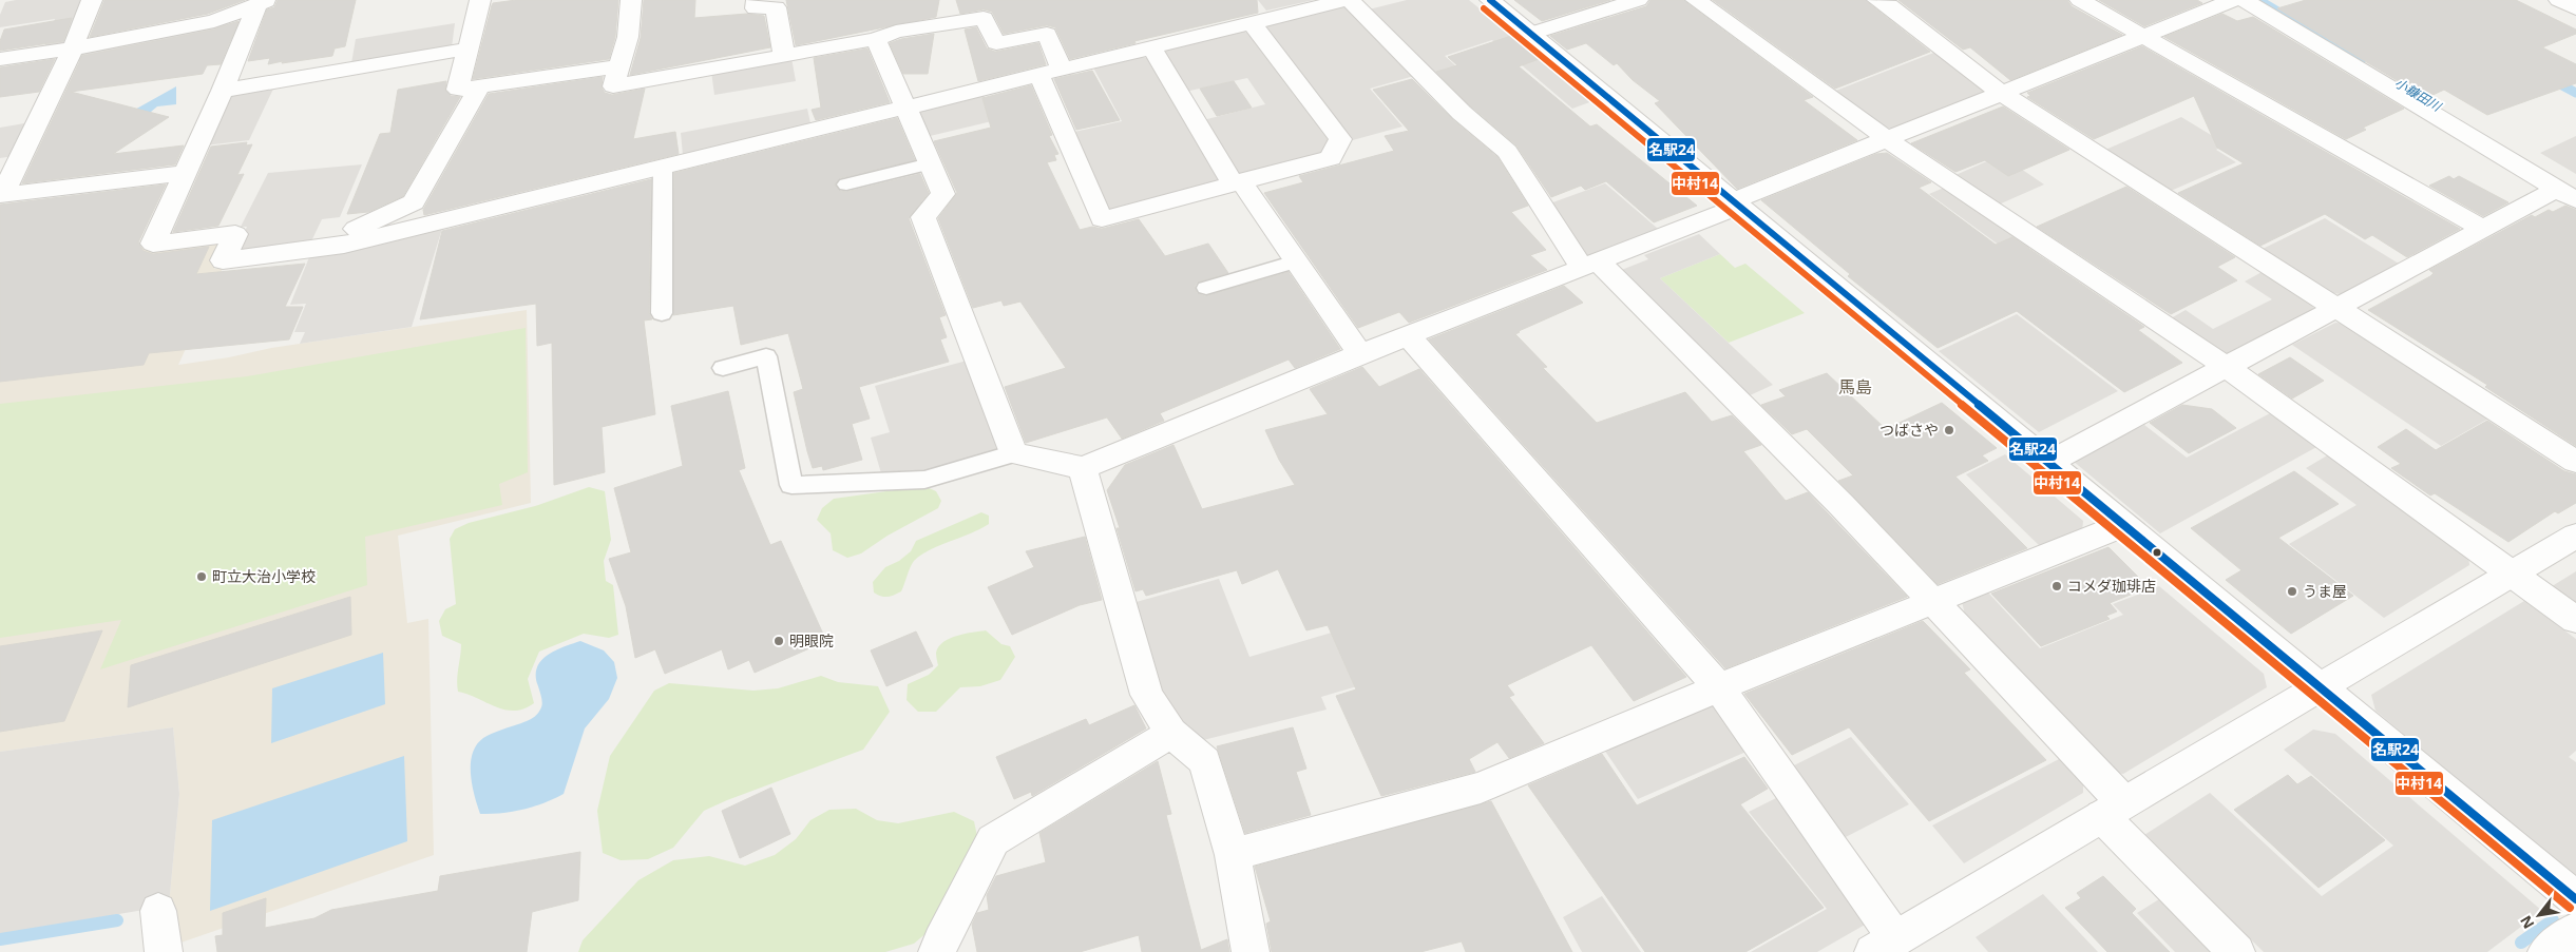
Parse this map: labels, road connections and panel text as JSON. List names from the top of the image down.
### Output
{
  "districts": ["馬島"],
  "water": ["小糠田川"],
  "places": [
    "つばさや",
    "町立大治小学校",
    "コメダ珈琲店",
    "うま屋",
    "明眼院"
  ],
  "lines": ["transit line 名駅24", "transit line 中村14"],
  "north": "bottom left"
}
